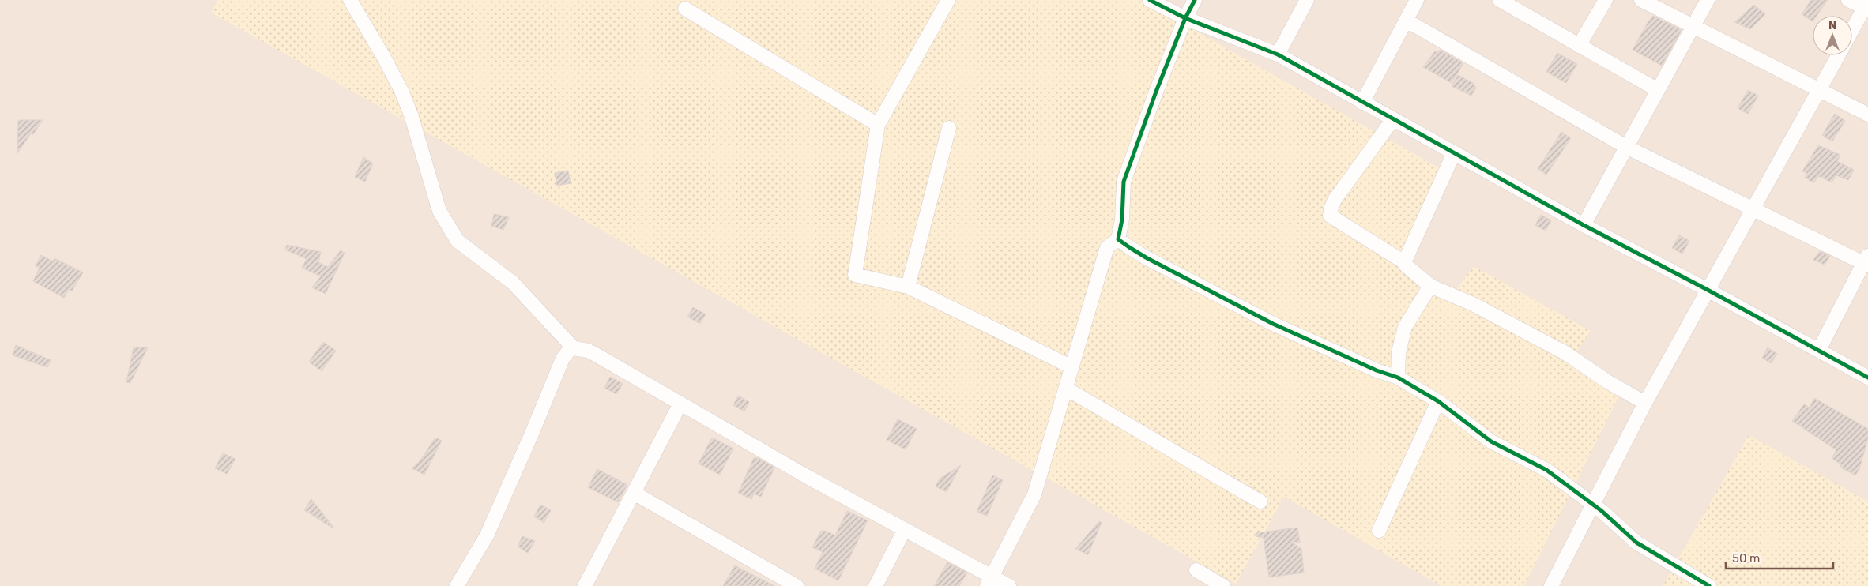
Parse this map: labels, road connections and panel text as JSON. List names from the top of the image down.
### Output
{
  "scale_bar": "50 m",
  "north": "top"
}
